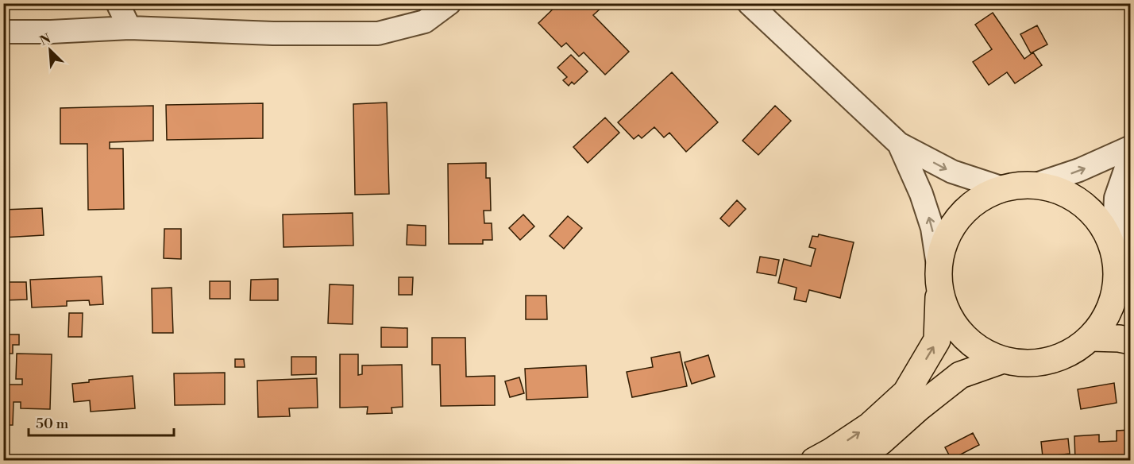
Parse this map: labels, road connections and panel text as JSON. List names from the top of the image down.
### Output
{
  "scale_bar": "50 m",
  "north": "top left"
}
